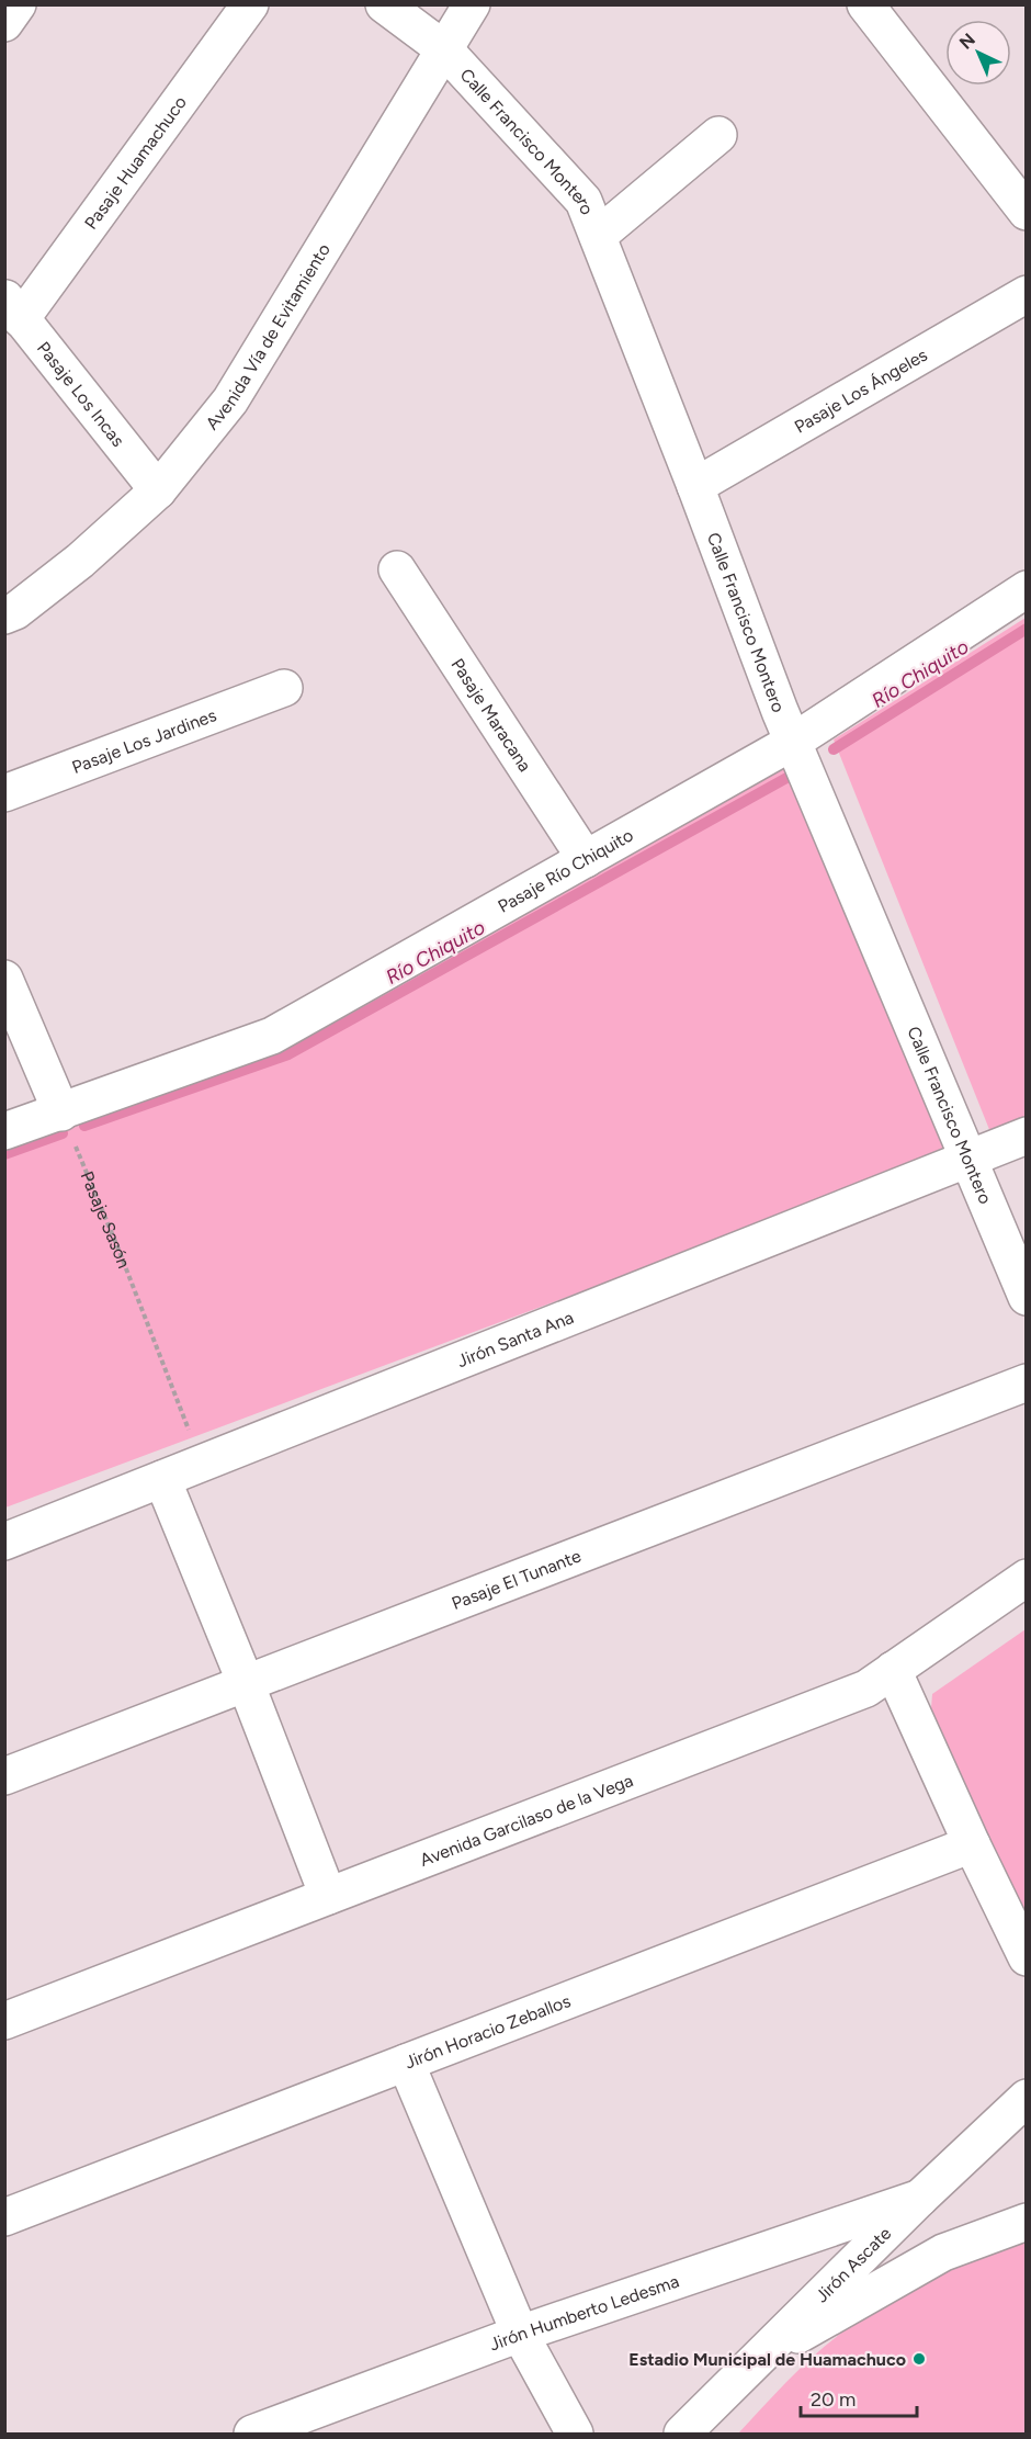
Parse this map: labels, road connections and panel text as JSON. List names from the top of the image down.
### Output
{
  "streets": {
    "street": [
      "Calle Francisco Montero",
      "Pasaje Huamachuco",
      "Avenida Vía de Evitamiento",
      "Pasaje Los Ángeles",
      "Pasaje Los Incas",
      "Pasaje Maracana",
      "Pasaje Los Jardines",
      "Pasaje Río Chiquito",
      "Jirón Santa Ana",
      "Pasaje El Tunante",
      "Avenida Garcilaso de la Vega",
      "Jirón Horacio Zeballos",
      "Jirón Ascate",
      "Jirón Humberto Ledesma"
    ],
    "path": ["Pasaje Sasón"]
  },
  "crossings": [
    ["Calle Francisco Montero", "Avenida Vía de Evitamiento"],
    ["Calle Francisco Montero", "Pasaje Los Ángeles"],
    ["Calle Francisco Montero", "Pasaje Río Chiquito"],
    ["Calle Francisco Montero", "Jirón Santa Ana"],
    ["Pasaje Huamachuco", "Pasaje Los Incas"],
    ["Avenida Vía de Evitamiento", "Pasaje Los Incas"],
    ["Pasaje Maracana", "Pasaje Río Chiquito"],
    ["Pasaje Río Chiquito", "Pasaje Sasón"],
    ["Pasaje Sasón", "Jirón Santa Ana"],
    ["Jirón Ascate", "Jirón Humberto Ledesma"]
  ],
  "water": ["Río Chiquito"],
  "places": ["Estadio Municipal de Huamachuco"],
  "scale_bar": "20 m",
  "north": "top left"
}
